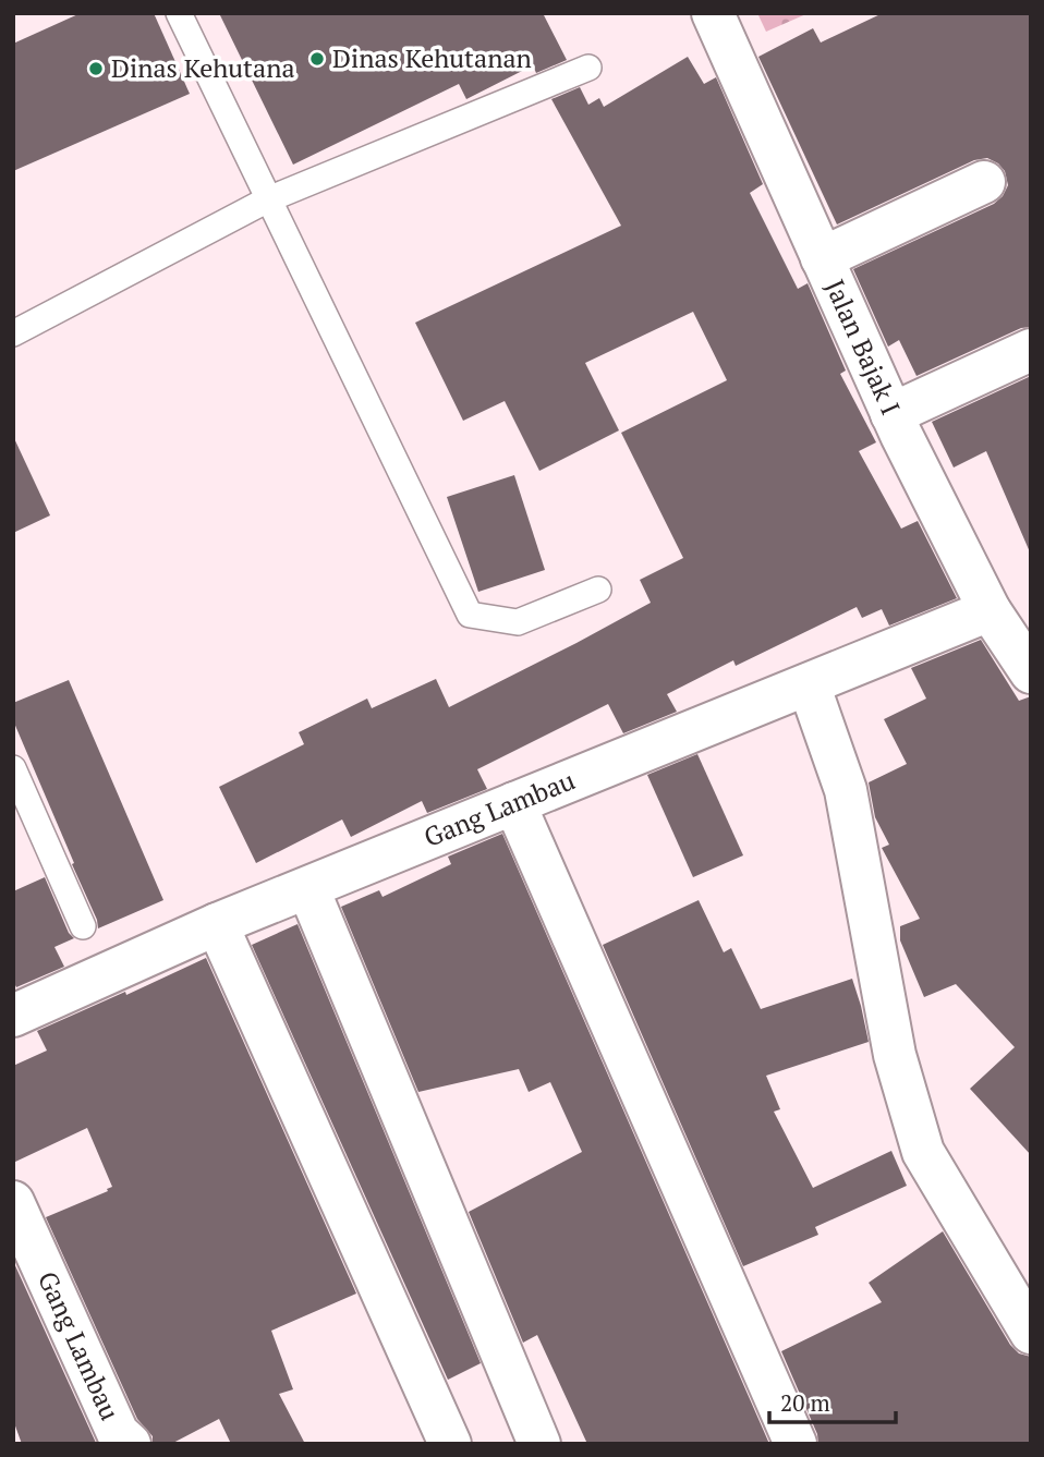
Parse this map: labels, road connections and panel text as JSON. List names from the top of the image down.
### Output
{
  "streets": {
    "street": ["Jalan Bajak I", "Gang Lambau"]
  },
  "crossings": [
    ["Jalan Bajak I", "Gang Lambau"]
  ],
  "places": ["Dinas Kehutanan", "Dinas Kehutana"],
  "scale_bar": "20 m"
}
